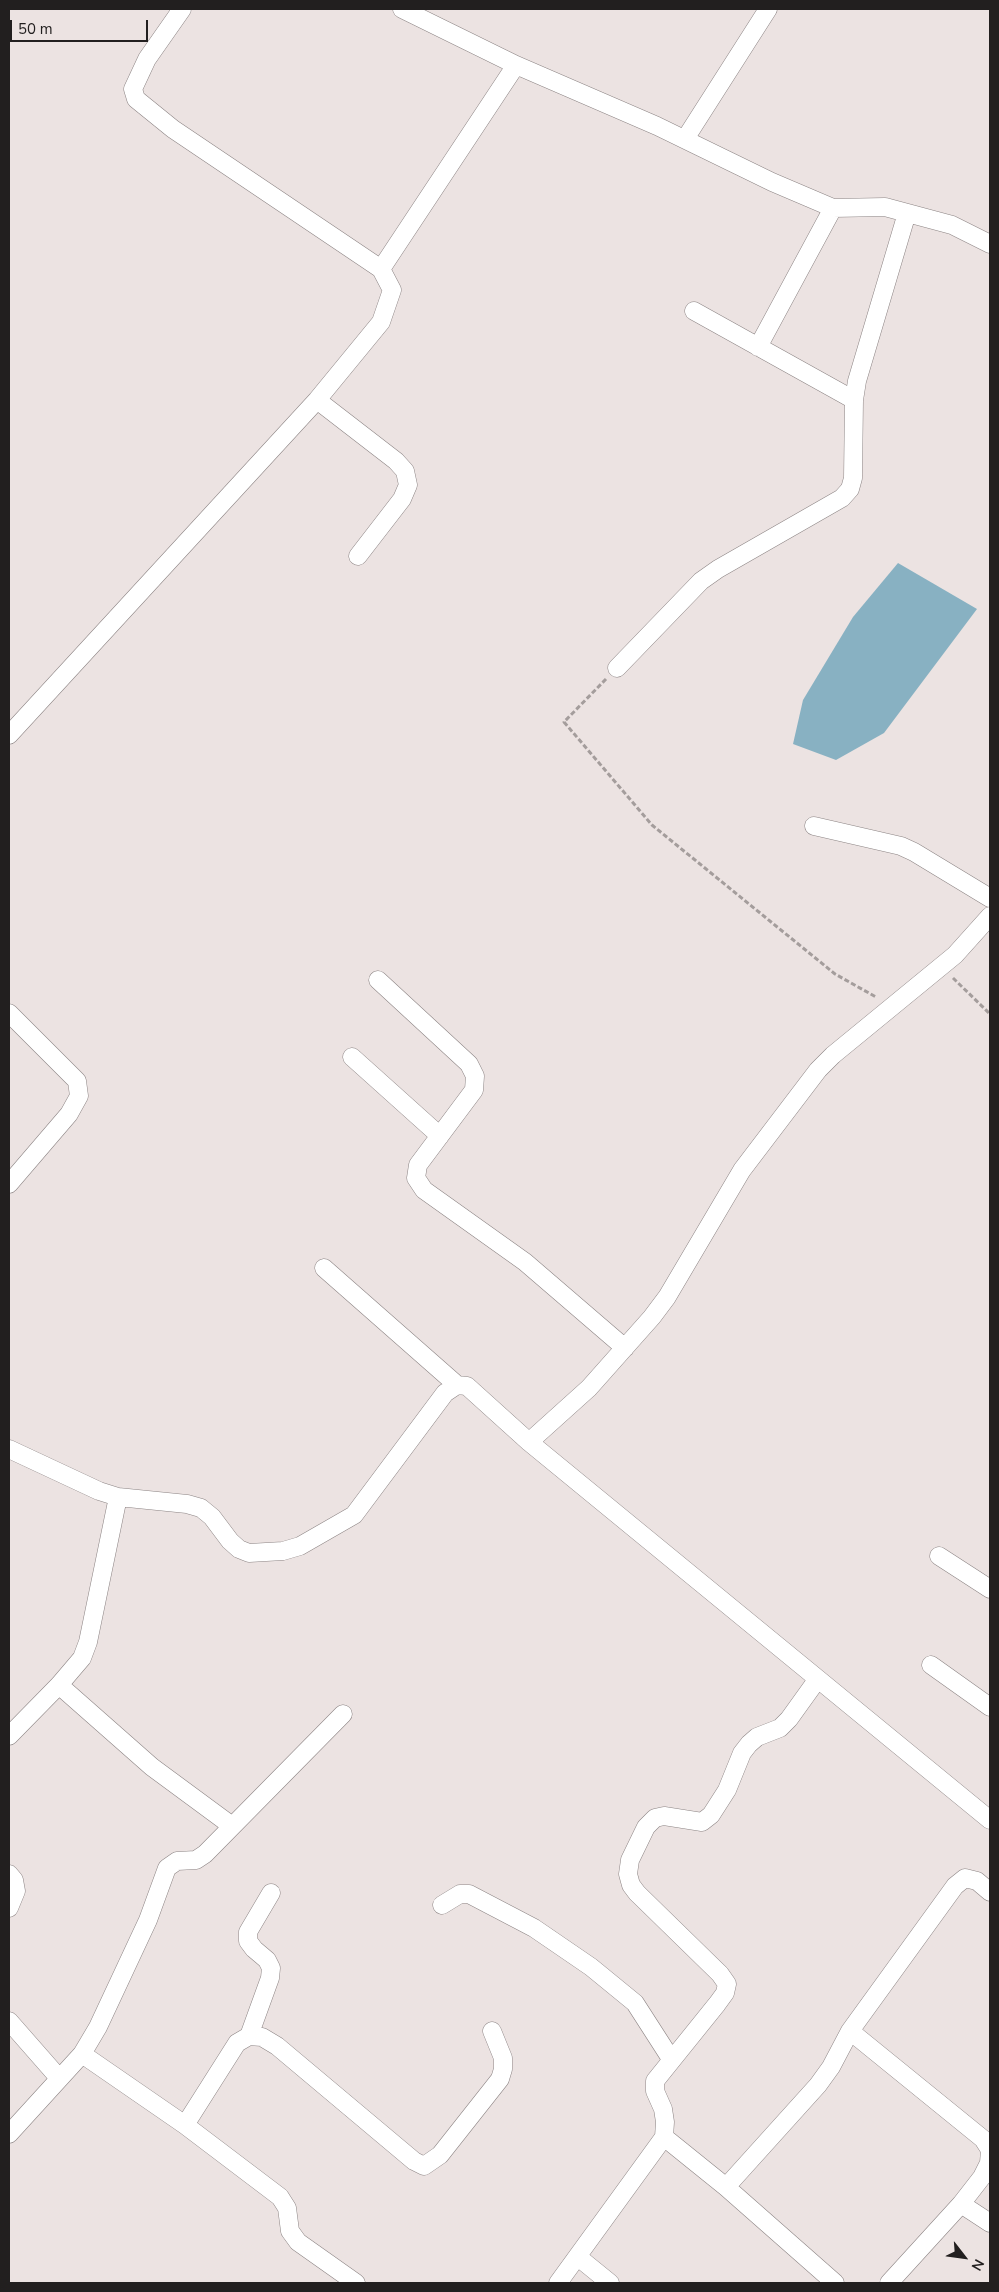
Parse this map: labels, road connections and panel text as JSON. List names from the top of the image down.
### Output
{
  "scale_bar": "50 m",
  "north": "bottom right"
}
